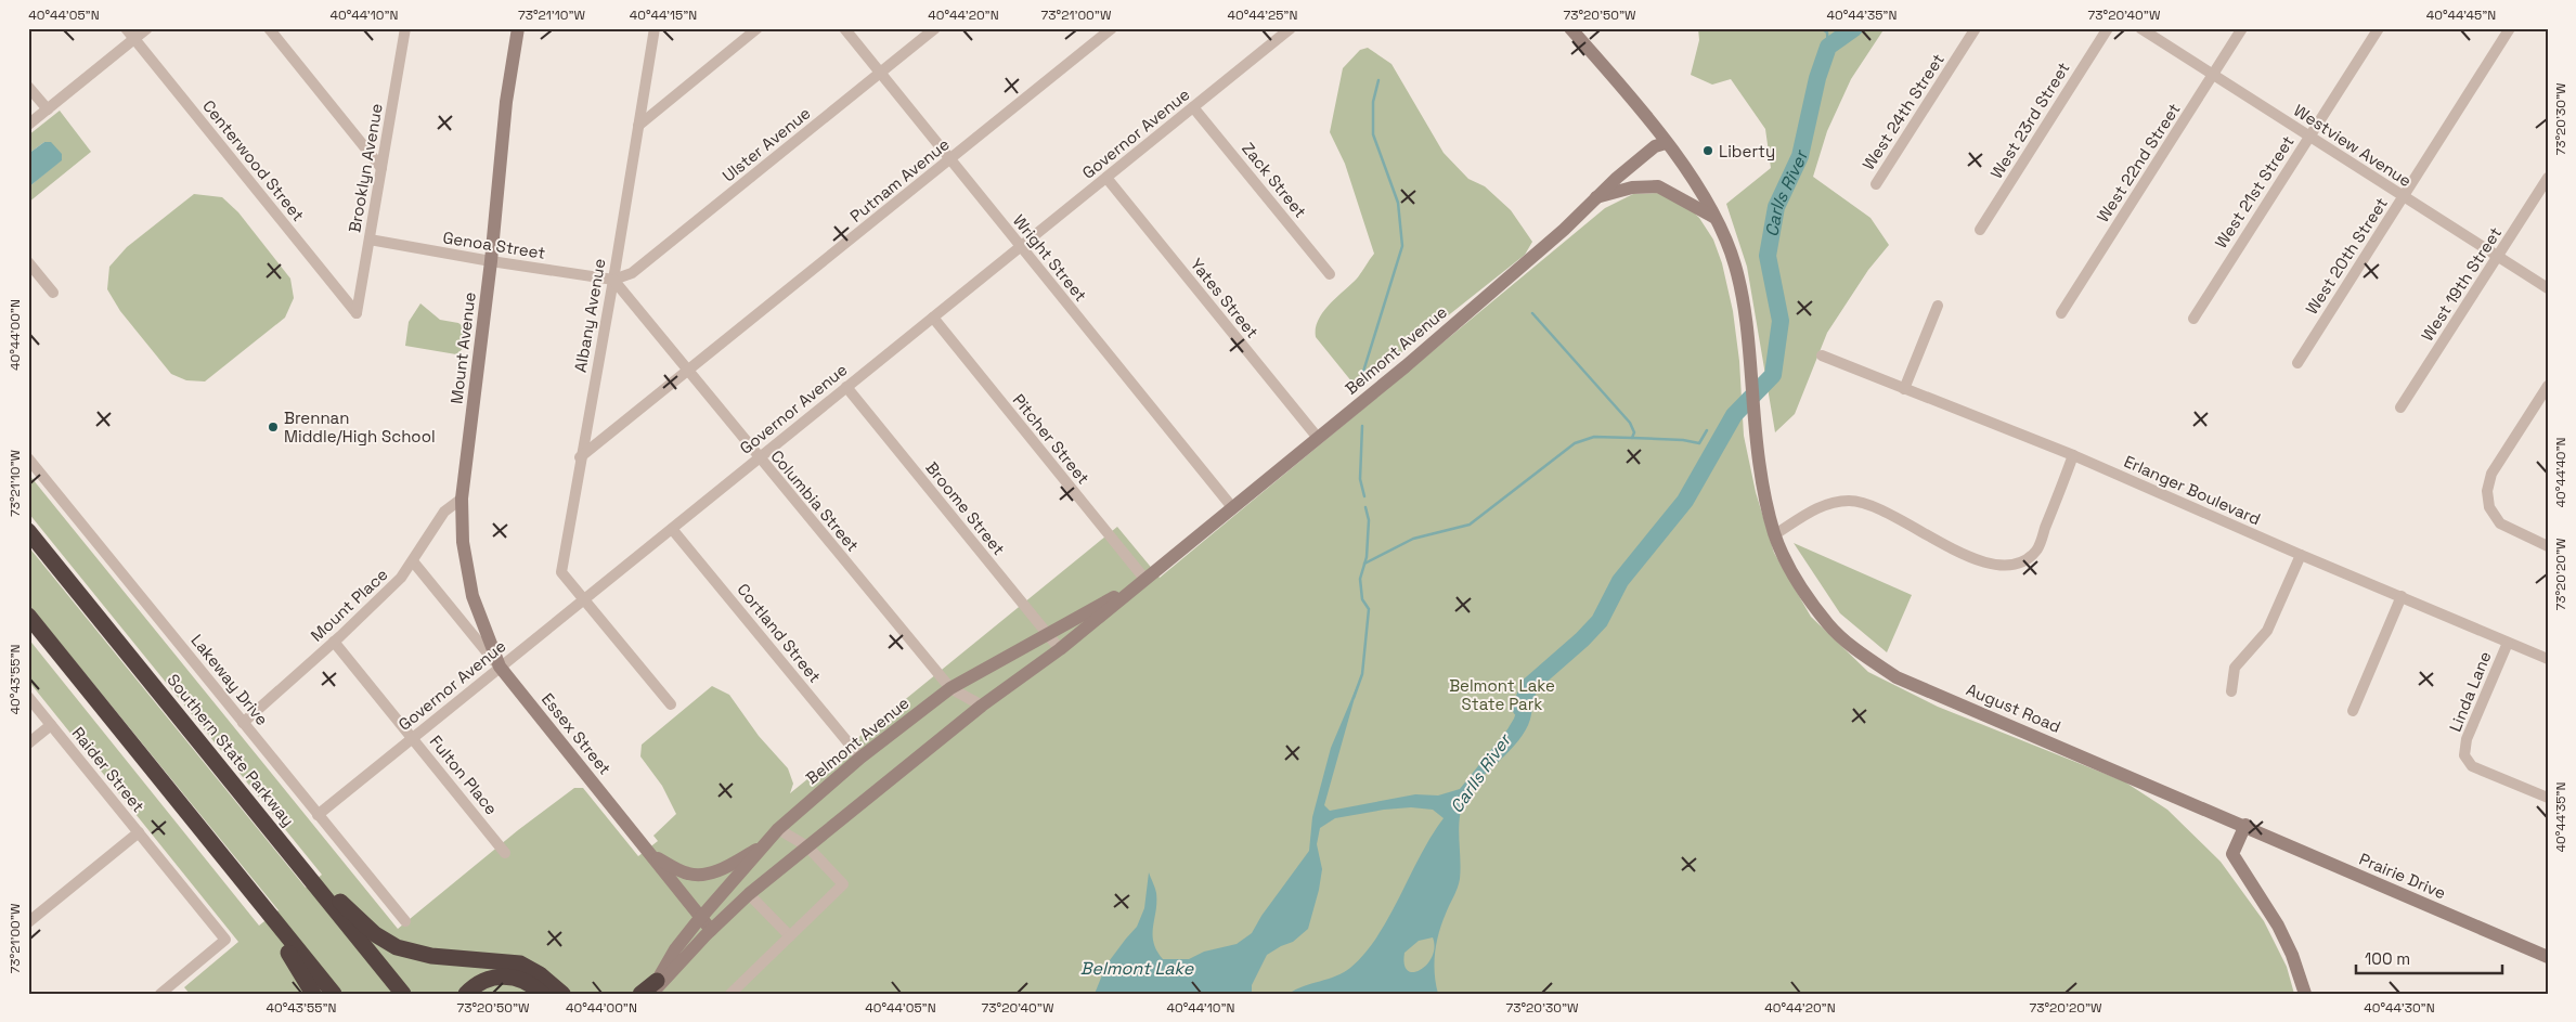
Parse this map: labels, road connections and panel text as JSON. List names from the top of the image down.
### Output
{
  "streets": {
    "highway": ["Southern State Parkway"],
    "street": [
      "West 24th Street",
      "West 23rd Street",
      "Governor Avenue",
      "Ulster Avenue",
      "Westview Avenue",
      "Centerwood Street",
      "West 22nd Street",
      "Brooklyn Avenue",
      "Putnam Avenue",
      "Zack Street",
      "West 21st Street",
      "Genoa Street",
      "West 20th Street",
      "Wright Street",
      "West 19th Street",
      "Yates Street",
      "Albany Avenue",
      "Mount Avenue",
      "Belmont Avenue",
      "Pitcher Street",
      "Erlanger Boulevard",
      "Columbia Street",
      "Broome Street",
      "Mount Place",
      "Cortland Street",
      "Lakeway Drive",
      "Linda Lane",
      "August Road",
      "Essex Street",
      "Raider Street",
      "Fulton Place",
      "Prairie Drive"
    ]
  },
  "crossings": [
    ["Governor Avenue", "Zack Street"],
    ["Governor Avenue", "Wright Street"],
    ["Governor Avenue", "Yates Street"],
    ["Governor Avenue", "Albany Avenue"],
    ["Governor Avenue", "Mount Avenue"],
    ["Governor Avenue", "Pitcher Street"],
    ["Governor Avenue", "Columbia Street"],
    ["Governor Avenue", "Broome Street"],
    ["Governor Avenue", "Cortland Street"],
    ["Governor Avenue", "Lakeway Drive"],
    ["Governor Avenue", "Essex Street"],
    ["Governor Avenue", "Fulton Place"],
    ["Ulster Avenue", "Genoa Street"],
    ["Ulster Avenue", "Wright Street"],
    ["Ulster Avenue", "Albany Avenue"],
    ["Ulster Avenue", "Columbia Street"],
    ["Westview Avenue", "West 22nd Street"],
    ["Westview Avenue", "West 21st Street"],
    ["Westview Avenue", "West 20th Street"],
    ["Westview Avenue", "West 19th Street"],
    ["Centerwood Street", "Brooklyn Avenue"],
    ["Brooklyn Avenue", "Genoa Street"],
    ["Putnam Avenue", "Wright Street"],
    ["Putnam Avenue", "Albany Avenue"],
    ["Putnam Avenue", "Columbia Street"],
    ["Genoa Street", "Albany Avenue"],
    ["Genoa Street", "Mount Avenue"],
    ["Genoa Street", "Columbia Street"],
    ["Wright Street", "Belmont Avenue"],
    ["Yates Street", "Belmont Avenue"],
    ["Albany Avenue", "Columbia Street"],
    ["Mount Avenue", "Mount Place"],
    ["Mount Avenue", "Essex Street"],
    ["Belmont Avenue", "Pitcher Street"],
    ["Belmont Avenue", "Columbia Street"],
    ["Belmont Avenue", "Broome Street"],
    ["Belmont Avenue", "Cortland Street"],
    ["Belmont Avenue", "August Road"],
    ["Belmont Avenue", "Essex Street"],
    ["Erlanger Boulevard", "Linda Lane"],
    ["Mount Place", "Lakeway Drive"],
    ["Mount Place", "Essex Street"],
    ["Mount Place", "Fulton Place"],
    ["August Road", "Prairie Drive"]
  ],
  "water": ["Carlls River", "Belmont Lake"],
  "parks": ["Belmont Lake State Park"],
  "places": ["Liberty", "Brennan Middle/High School"],
  "scale_bar": "100 m",
  "coordinates": [
    "40°44'05\"N",
    "40°44'10\"N",
    "73°21'10\"W",
    "40°44'15\"N",
    "40°44'20\"N",
    "73°21'00\"W",
    "40°44'25\"N",
    "73°20'50\"W",
    "40°44'35\"N",
    "73°20'40\"W",
    "40°44'45\"N",
    "73°20'30\"W",
    "40°44'00\"N",
    "40°44'40\"N",
    "73°20'20\"W",
    "40°43'55\"N",
    "40°44'30\"N"
  ]
}
